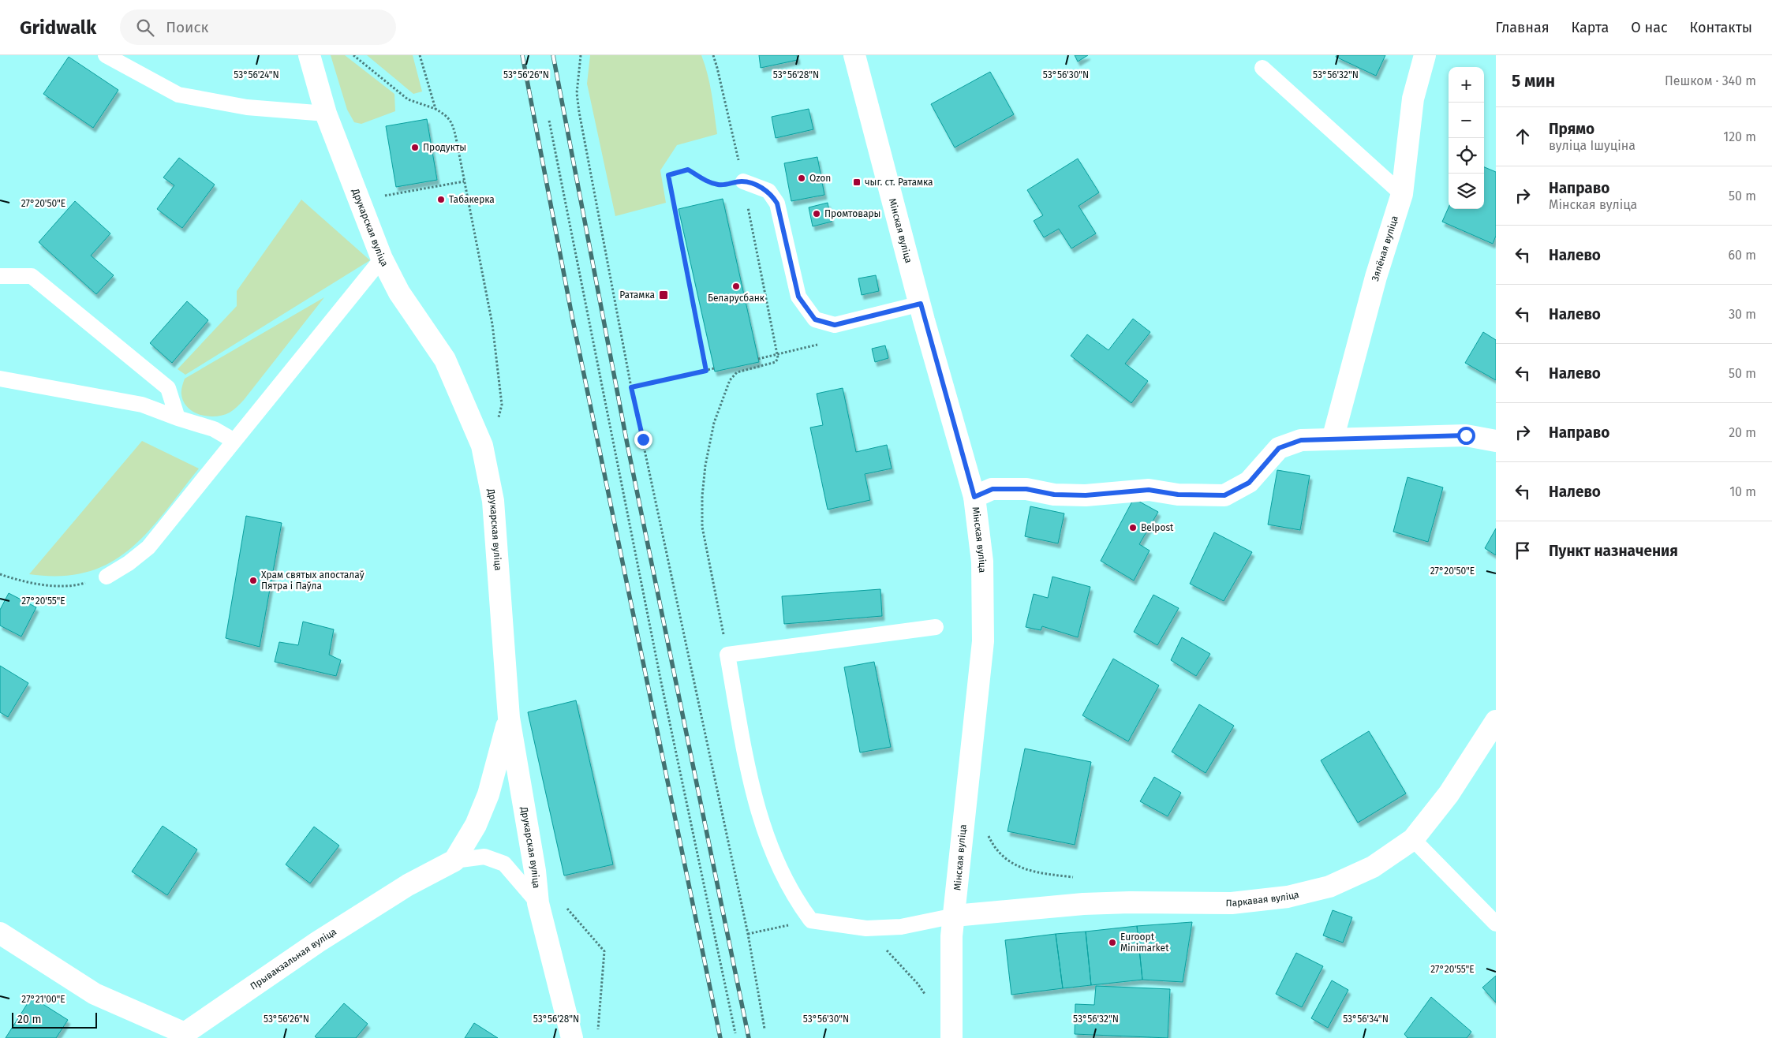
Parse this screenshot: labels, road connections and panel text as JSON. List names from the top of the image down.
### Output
{
  "streets": {
    "street": [
      "Друкарская вуліца",
      "Мінская вуліца",
      "Зялёная вуліца",
      "Паркавая вуліца",
      "Прывакзальная вуліца"
    ]
  },
  "crossings": [
    ["Мінская вуліца", "Паркавая вуліца"]
  ],
  "places": {
    "other": [
      "Продукты",
      "Ozon",
      "Табакерка",
      "Промтовары",
      "Беларусбанк",
      "Belpost",
      "Храм святых апосталаў Пятра і Паўла",
      "Euroopt Minimarket"
    ],
    "transit": ["чыг. ст. Ратамка", "Ратамка"]
  },
  "scale_bar": "20 m",
  "page": {
    "header": "Gridwalk",
    "search": "Поиск",
    "nav": [
      "Главная",
      "Карта",
      "О нас",
      "Контакты"
    ],
    "heading": ["5 мин", "Пешком · 340 m"],
    "map_buttons": ["+", "−"],
    "list": [
      ["Прямо", "вуліца Ішуціна", "120 m"],
      ["Направо", "Мінская вуліца", "50 m"],
      ["Налево", "60 m"],
      ["Налево", "30 m"],
      ["Налево", "50 m"],
      ["Направо", "20 m"],
      ["Налево", "10 m"],
      "Пункт назначения"
    ],
    "scale": "20 m"
  },
  "coordinates": [
    "53°56'24\"N",
    "53°56'26\"N",
    "53°56'28\"N",
    "53°56'30\"N",
    "53°56'32\"N",
    "27°20'50\"E",
    "27°20'55\"E",
    "27°21'00\"E",
    "53°56'34\"N"
  ]
}
